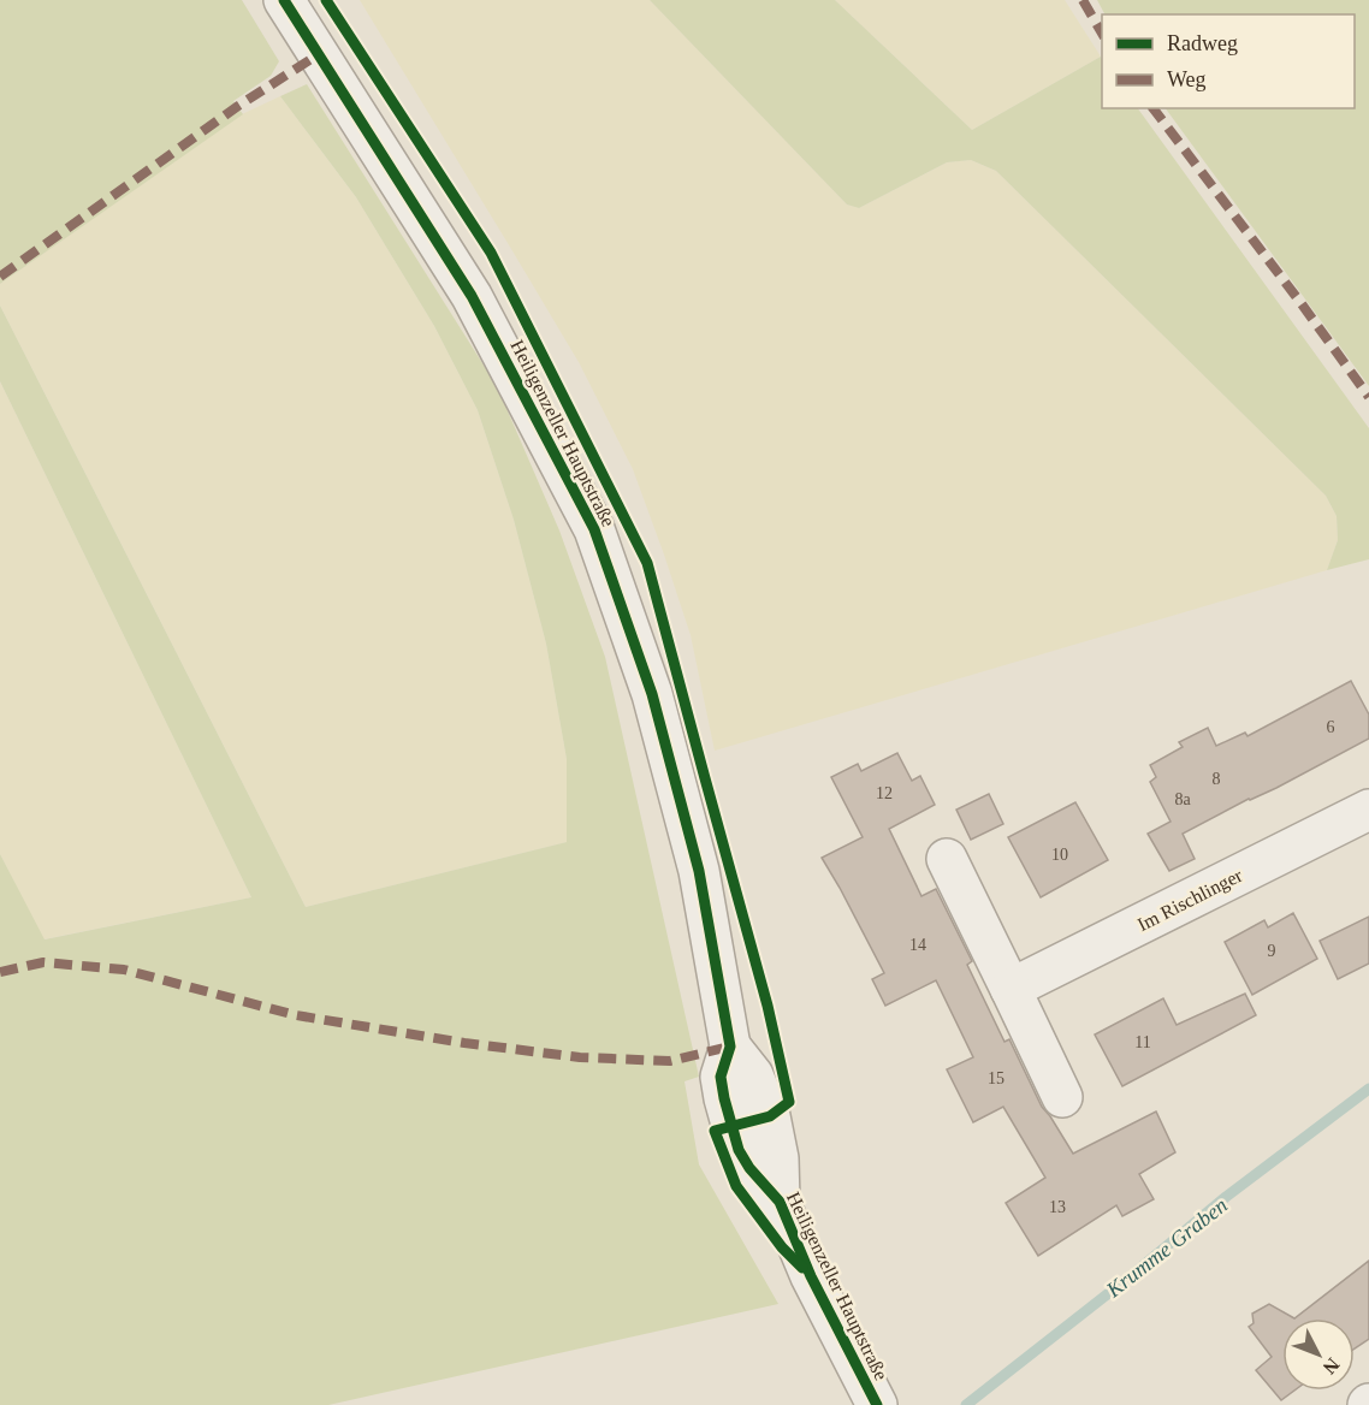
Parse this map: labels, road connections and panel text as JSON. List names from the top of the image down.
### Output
{
  "streets": {
    "street": ["Heiligenzeller Hauptstraße", "Im Rischlinger"]
  },
  "water": ["Krumme Graben"],
  "house_numbers": [
    "6",
    "8",
    "12",
    "8a",
    "10",
    "14",
    "9",
    "11",
    "15",
    "13"
  ],
  "legend": ["Radweg", "Weg"],
  "north": "bottom right"
}
